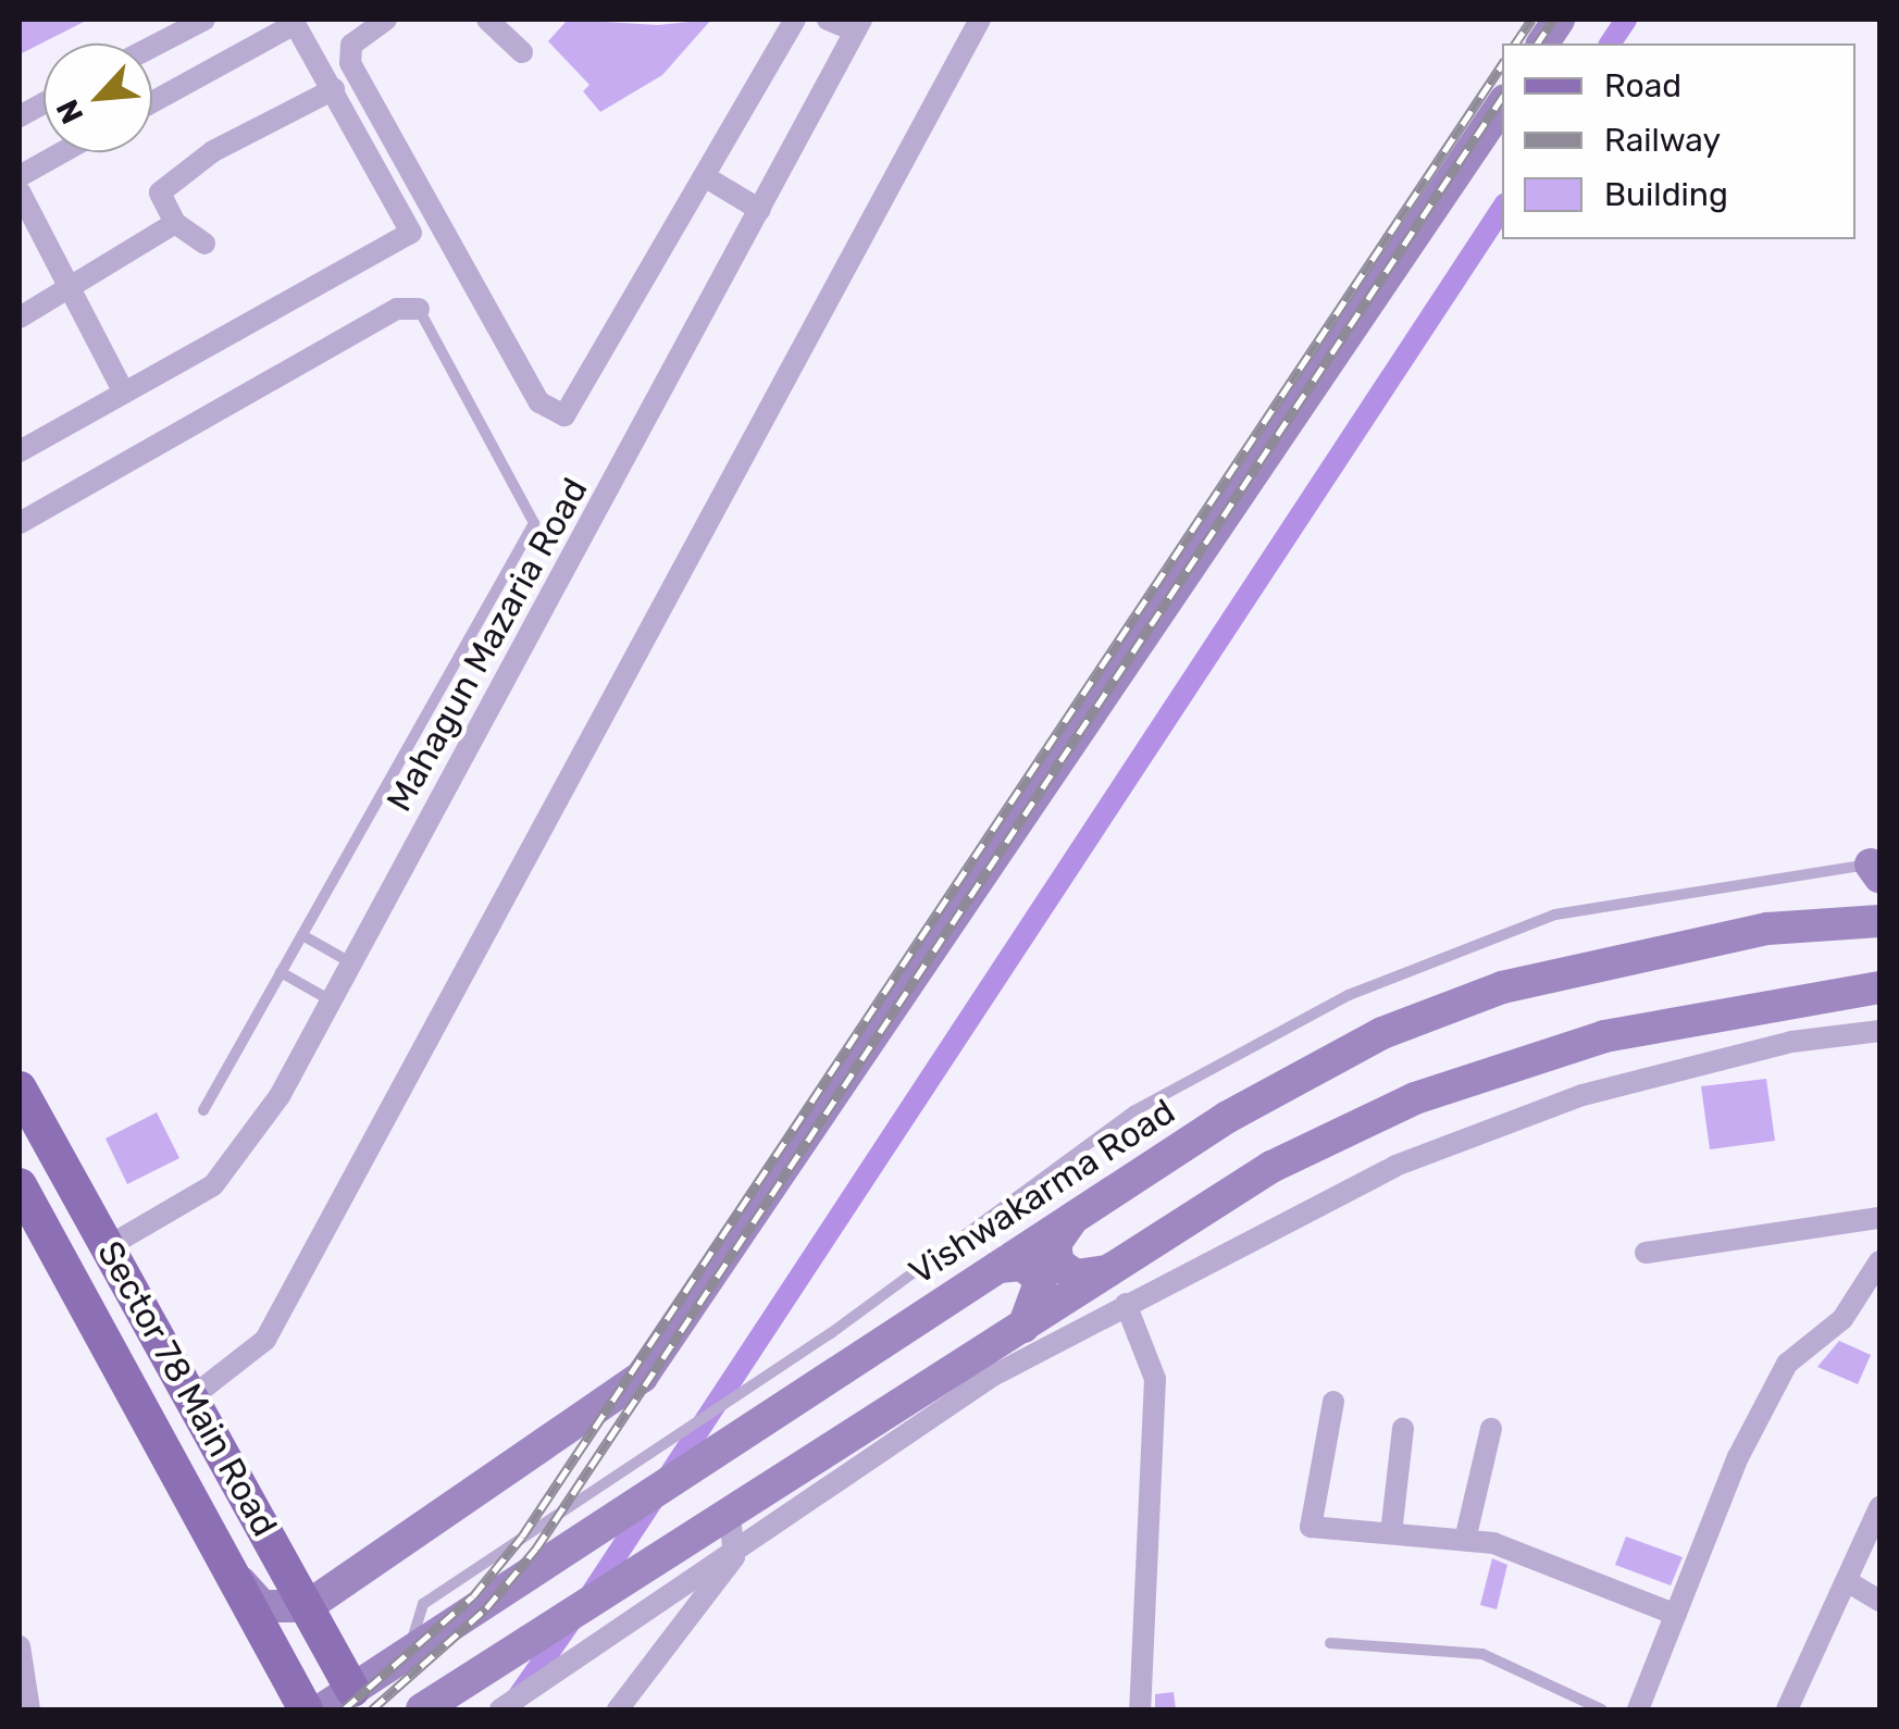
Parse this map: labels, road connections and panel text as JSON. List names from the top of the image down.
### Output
{
  "streets": {
    "main road": ["Vishwakarma Road", "Sector 78 Main Road"],
    "street": ["Mahagun Mazaria Road"]
  },
  "crossings": [
    ["Mahagun Mazaria Road", "Sector 78 Main Road"],
    ["Vishwakarma Road", "Sector 78 Main Road"]
  ],
  "legend": ["Road", "Railway", "Building"],
  "north": "bottom left"
}
